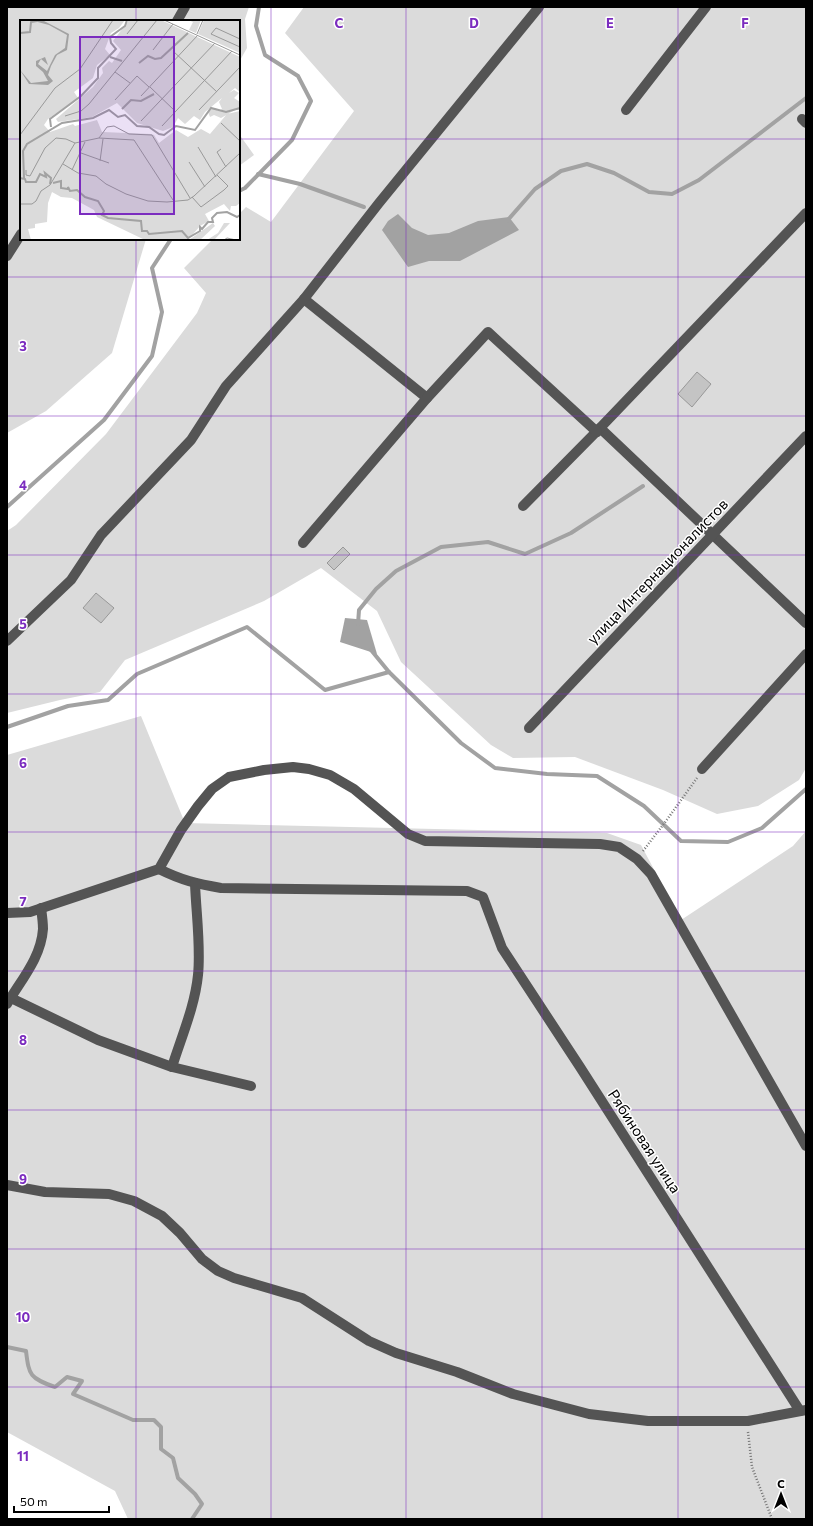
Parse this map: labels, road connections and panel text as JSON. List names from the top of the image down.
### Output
{
  "streets": {
    "street": ["улица Интернационалистов", "Рябиновая улица"]
  },
  "scale_bar": "50 m",
  "north": "top",
  "grid": {
    "columns": [
      "C",
      "D",
      "E",
      "F"
    ],
    "rows": [
      "3",
      "4",
      "5",
      "6",
      "7",
      "8",
      "9",
      "10",
      "11"
    ]
  }
}
